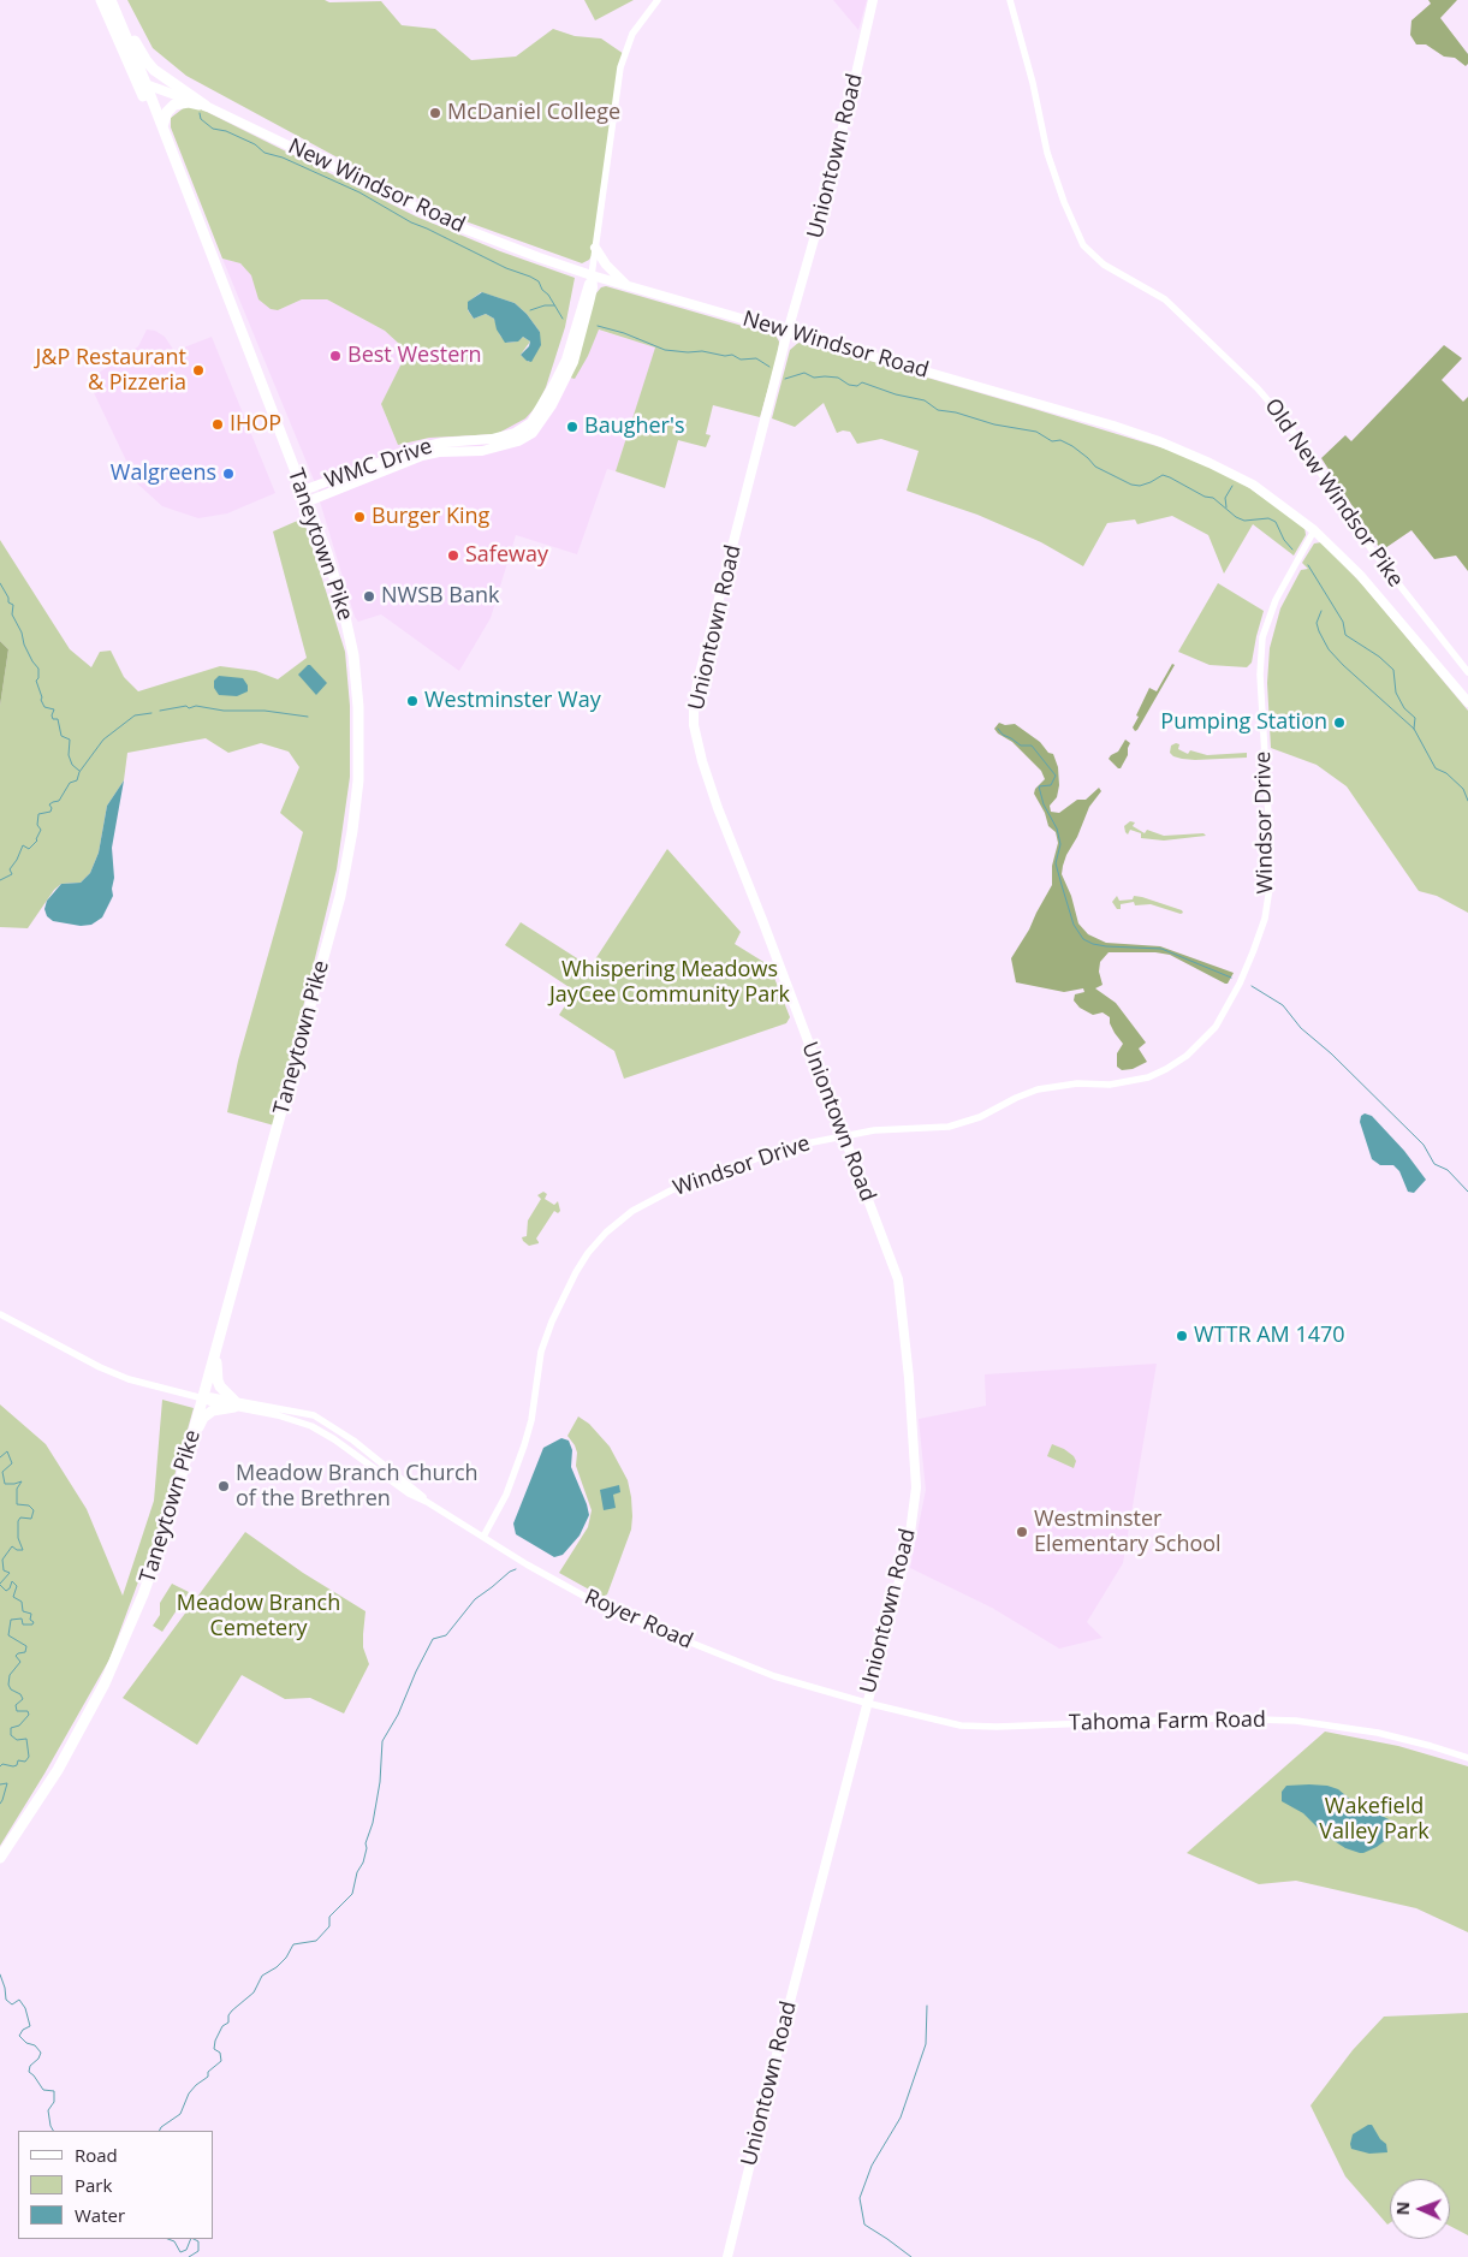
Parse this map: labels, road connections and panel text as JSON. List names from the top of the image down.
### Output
{
  "streets": {
    "highway": ["Taneytown Pike"],
    "main road": ["Uniontown Road", "New Windsor Road", "WMC Drive"],
    "street": [
      "Old New Windsor Pike",
      "Windsor Drive",
      "Royer Road",
      "Tahoma Farm Road"
    ]
  },
  "crossings": [
    ["Uniontown Road", "New Windsor Road"],
    ["Uniontown Road", "Windsor Drive"],
    ["Uniontown Road", "Royer Road"],
    ["Uniontown Road", "Tahoma Farm Road"],
    ["New Windsor Road", "WMC Drive"],
    ["New Windsor Road", "Taneytown Pike"],
    ["New Windsor Road", "Windsor Drive"],
    ["WMC Drive", "Taneytown Pike"],
    ["Taneytown Pike", "Royer Road"],
    ["Windsor Drive", "Royer Road"],
    ["Royer Road", "Tahoma Farm Road"]
  ],
  "parks": ["Whispering Meadows JayCee Community Park", "Meadow Branch Cemetery", "Wakefield Valley Park"],
  "places": [
    "McDaniel College",
    "Best Western",
    "J&P Restaurant & Pizzeria",
    "IHOP",
    "Baugher's",
    "Walgreens",
    "Burger King",
    "Safeway",
    "NWSB Bank",
    "Westminster Way",
    "Pumping Station",
    "WTTR AM 1470",
    "Meadow Branch Church of the Brethren",
    "Westminster Elementary School"
  ],
  "legend": ["Road", "Park", "Water"],
  "north": "left"
}
